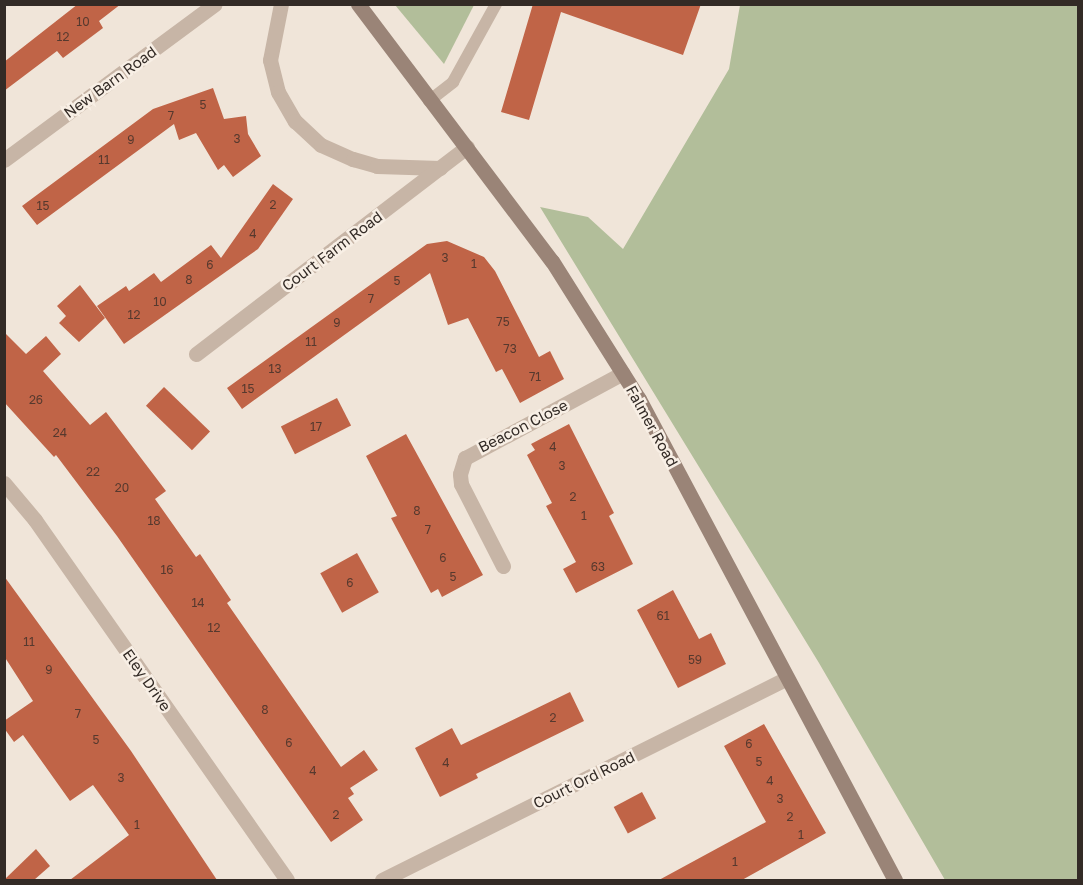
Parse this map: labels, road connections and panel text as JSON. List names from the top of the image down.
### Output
{
  "streets": {
    "main road": ["Falmer Road"],
    "street": [
      "New Barn Road",
      "Court Farm Road",
      "Beacon Close",
      "Eley Drive",
      "Court Ord Road"
    ]
  },
  "crossings": [
    ["Court Farm Road", "Falmer Road"],
    ["Beacon Close", "Falmer Road"],
    ["Falmer Road", "Court Ord Road"]
  ],
  "house_numbers": [
    "10",
    "12",
    "5",
    "7",
    "3",
    "9",
    "11",
    "2",
    "15",
    "4",
    "3",
    "1",
    "6",
    "8",
    "5",
    "7",
    "10",
    "12",
    "75",
    "9",
    "11",
    "73",
    "13",
    "71",
    "15",
    "26",
    "17",
    "24",
    "4",
    "3",
    "22",
    "20",
    "2",
    "8",
    "1",
    "18",
    "7",
    "6",
    "63",
    "16",
    "5",
    "6",
    "14",
    "61",
    "12",
    "11",
    "59",
    "9",
    "8",
    "7",
    "2",
    "5",
    "6",
    "6",
    "5",
    "4",
    "4",
    "3",
    "4",
    "3",
    "2",
    "2",
    "1",
    "1",
    "1"
  ]
}
